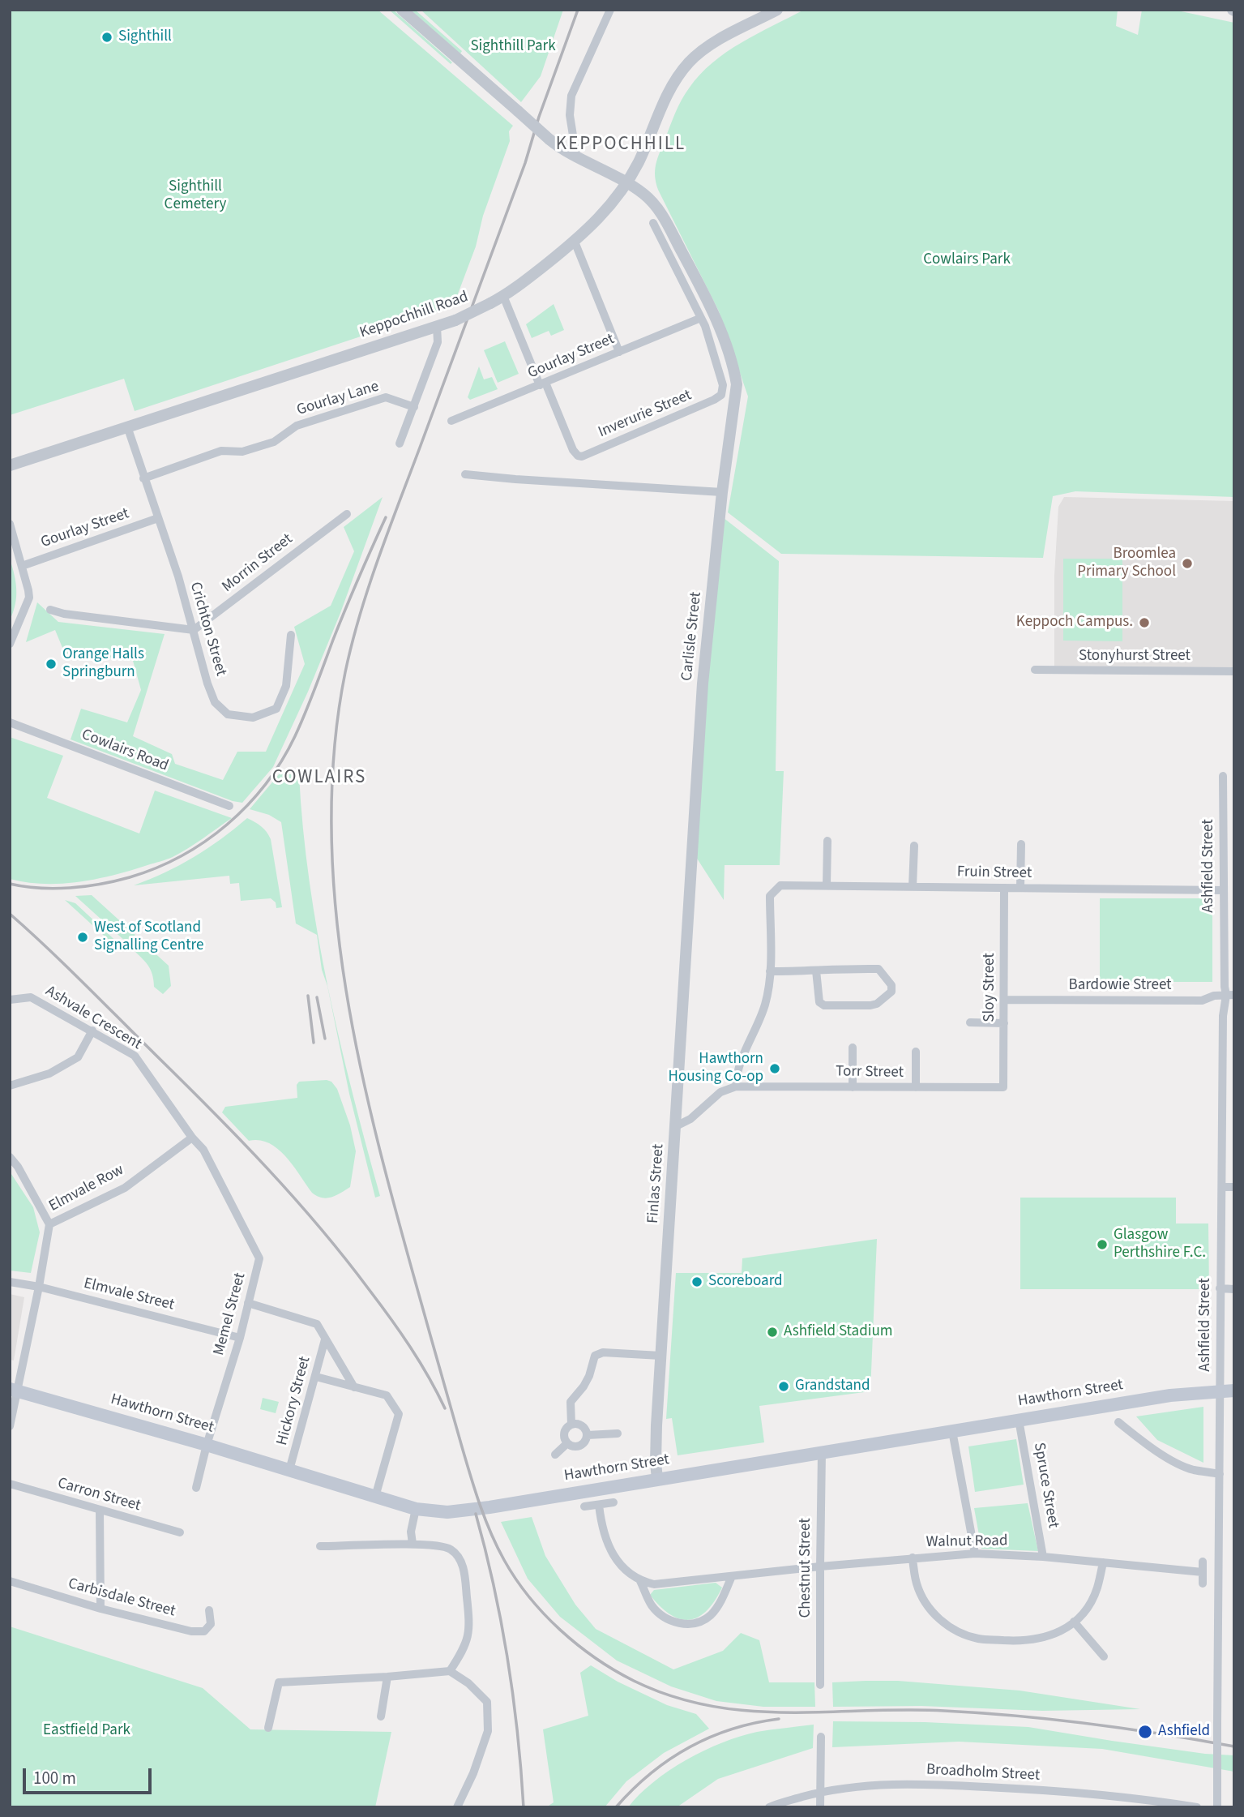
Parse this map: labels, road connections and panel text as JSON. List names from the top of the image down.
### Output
{
  "streets": {
    "main road": ["Hawthorn Street"],
    "street": [
      "Keppochhill Road",
      "Gourlay Street",
      "Gourlay Lane",
      "Inverurie Street",
      "Morrin Street",
      "Crichton Street",
      "Carlisle Street",
      "Stonyhurst Street",
      "Cowlairs Road",
      "Ashfield Street",
      "Fruin Street",
      "Bardowie Street",
      "Sloy Street",
      "Ashvale Crescent",
      "Torr Street",
      "Finlas Street",
      "Elmvale Row",
      "Elmvale Street",
      "Memel Street",
      "Hickory Street",
      "Spruce Street",
      "Carron Street",
      "Walnut Road",
      "Chestnut Street",
      "Carbisdale Street",
      "Broadholm Street"
    ]
  },
  "crossings": [
    ["Keppochhill Road", "Crichton Street"],
    ["Keppochhill Road", "Carlisle Street"],
    ["Gourlay Street", "Inverurie Street"],
    ["Gourlay Street", "Crichton Street"],
    ["Gourlay Lane", "Crichton Street"],
    ["Morrin Street", "Crichton Street"],
    ["Carlisle Street", "Finlas Street"],
    ["Ashfield Street", "Fruin Street"],
    ["Ashfield Street", "Bardowie Street"],
    ["Ashfield Street", "Hawthorn Street"],
    ["Fruin Street", "Sloy Street"],
    ["Bardowie Street", "Sloy Street"],
    ["Sloy Street", "Torr Street"],
    ["Ashvale Crescent", "Elmvale Row"],
    ["Ashvale Crescent", "Memel Street"],
    ["Torr Street", "Finlas Street"],
    ["Finlas Street", "Hawthorn Street"],
    ["Elmvale Row", "Memel Street"],
    ["Elmvale Street", "Memel Street"],
    ["Memel Street", "Hawthorn Street"],
    ["Hawthorn Street", "Hickory Street"],
    ["Hawthorn Street", "Spruce Street"],
    ["Hawthorn Street", "Chestnut Street"],
    ["Spruce Street", "Walnut Road"],
    ["Walnut Road", "Chestnut Street"]
  ],
  "districts": ["KEPPOCHHILL", "COWLAIRS"],
  "parks": [
    "Sighthill Park",
    "Sighthill Cemetery",
    "Cowlairs Park",
    "Eastfield Park"
  ],
  "places": [
    "Sighthill",
    "Broomlea Primary School",
    "Keppoch Campus.",
    "Orange Halls Springburn",
    "West of Scotland Signalling Centre",
    "Hawthorn Housing Co-op",
    "Glasgow Perthshire F.C.",
    "Scoreboard",
    "Ashfield Stadium",
    "Grandstand",
    "Ashfield"
  ],
  "scale_bar": "100 m"
}
